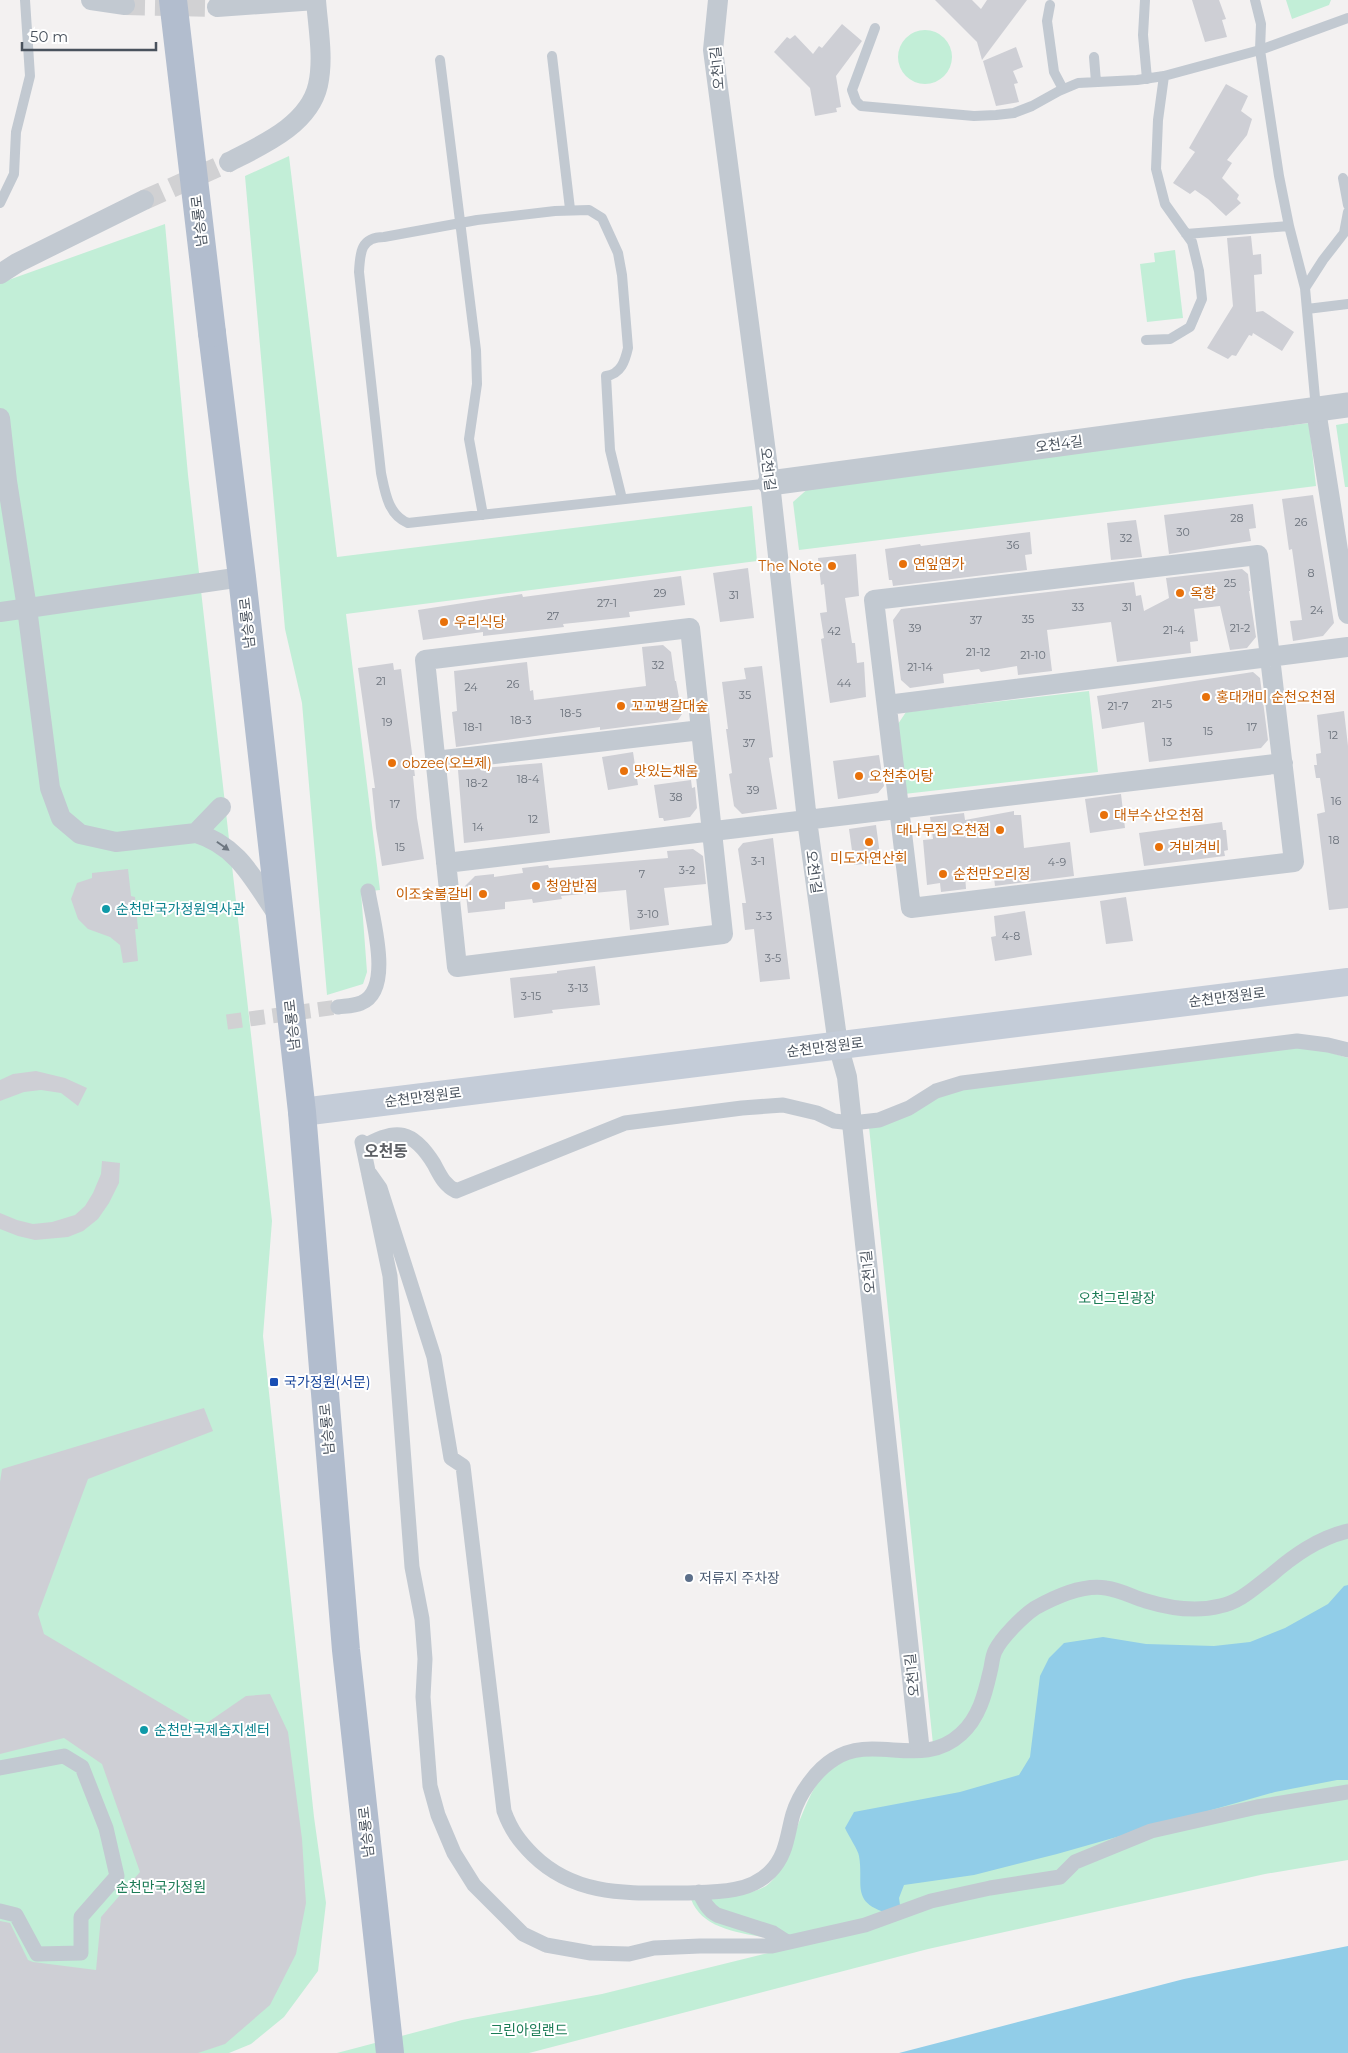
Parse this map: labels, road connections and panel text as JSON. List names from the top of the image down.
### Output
{
  "streets": {
    "main road": ["남승룡로", "순천만정원로"],
    "street": ["오천1길", "오천4길"]
  },
  "crossings": [
    ["오천1길", "오천4길"],
    ["오천1길", "순천만정원로"],
    ["남승룡로", "순천만정원로"]
  ],
  "districts": ["오천동"],
  "parks": ["오천그린광장", "순천만국가정원", "그린아일랜드"],
  "places": {
    "other": [
      "연잎연가",
      "The Note",
      "옥향",
      "우리식당",
      "홍대개미 순천오천점",
      "꼬꼬뱅갈대숲",
      "obzee(오브제)",
      "맛있는채움",
      "오천추어탕",
      "대부수산오천점",
      "대나무집 오천점",
      "미도자연산회",
      "겨비겨비",
      "순천만오리정",
      "청암반점",
      "이조숯불갈비",
      "순천만국가정원역사관",
      "저류지 주차장",
      "순천만국제습지센터"
    ],
    "transit": ["국가정원(서문)"]
  },
  "house_numbers": [
    "28",
    "26",
    "30",
    "32",
    "36",
    "8",
    "25",
    "29",
    "31",
    "27-1",
    "33",
    "31",
    "24",
    "27",
    "35",
    "37",
    "39",
    "21-2",
    "21-4",
    "42",
    "21-12",
    "21-10",
    "32",
    "21-14",
    "21",
    "44",
    "26",
    "24",
    "35",
    "21-5",
    "21-7",
    "18-5",
    "18-3",
    "19",
    "18-1",
    "17",
    "15",
    "12",
    "13",
    "37",
    "18-4",
    "18-2",
    "39",
    "38",
    "16",
    "17",
    "12",
    "14",
    "18",
    "15",
    "3-1",
    "4-9",
    "3-2",
    "7",
    "3-10",
    "3-3",
    "4-8",
    "3-5",
    "3-13",
    "3-15"
  ],
  "scale_bar": "50 m"
}
